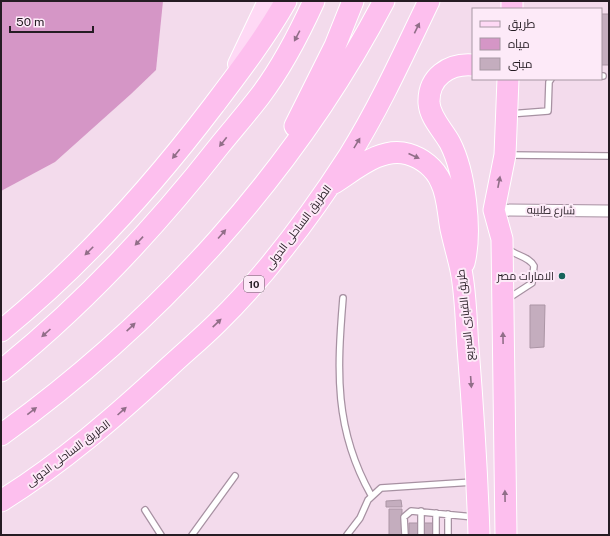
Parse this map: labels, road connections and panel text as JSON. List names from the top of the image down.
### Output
{
  "streets": {
    "highway": ["الطريق الساحلى الدولى", "10", "طريق القبارى السريع"],
    "street": ["شارع طليبه"]
  },
  "crossings": [
    ["الطريق الساحلى الدولى", "طريق القبارى السريع"]
  ],
  "places": ["الامارات مصر"],
  "legend": ["طريق", "مياه", "مبنى"],
  "scale_bar": "50 m"
}
